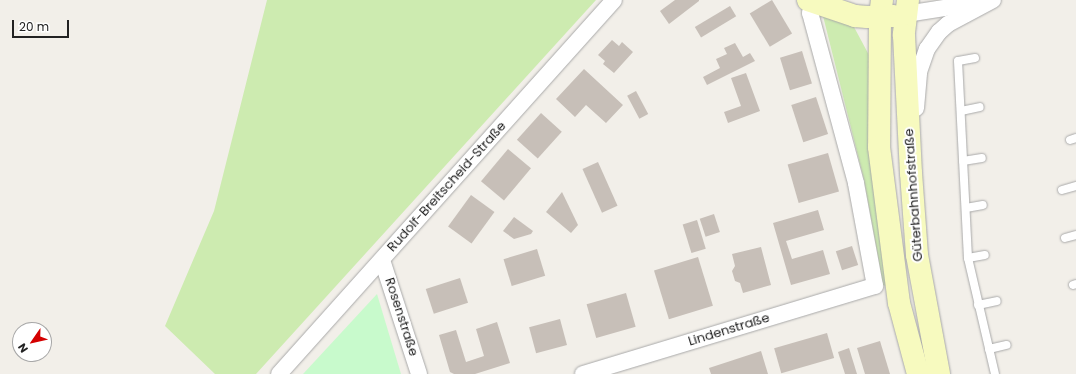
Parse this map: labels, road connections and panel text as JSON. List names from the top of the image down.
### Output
{
  "streets": {
    "main road": ["Güterbahnhofstraße"],
    "street": ["Rudolf-Breitscheid-Straße", "Rosenstraße", "Lindenstraße"]
  },
  "crossings": [
    ["Rudolf-Breitscheid-Straße", "Rosenstraße"]
  ],
  "scale_bar": "20 m",
  "north": "bottom left"
}
